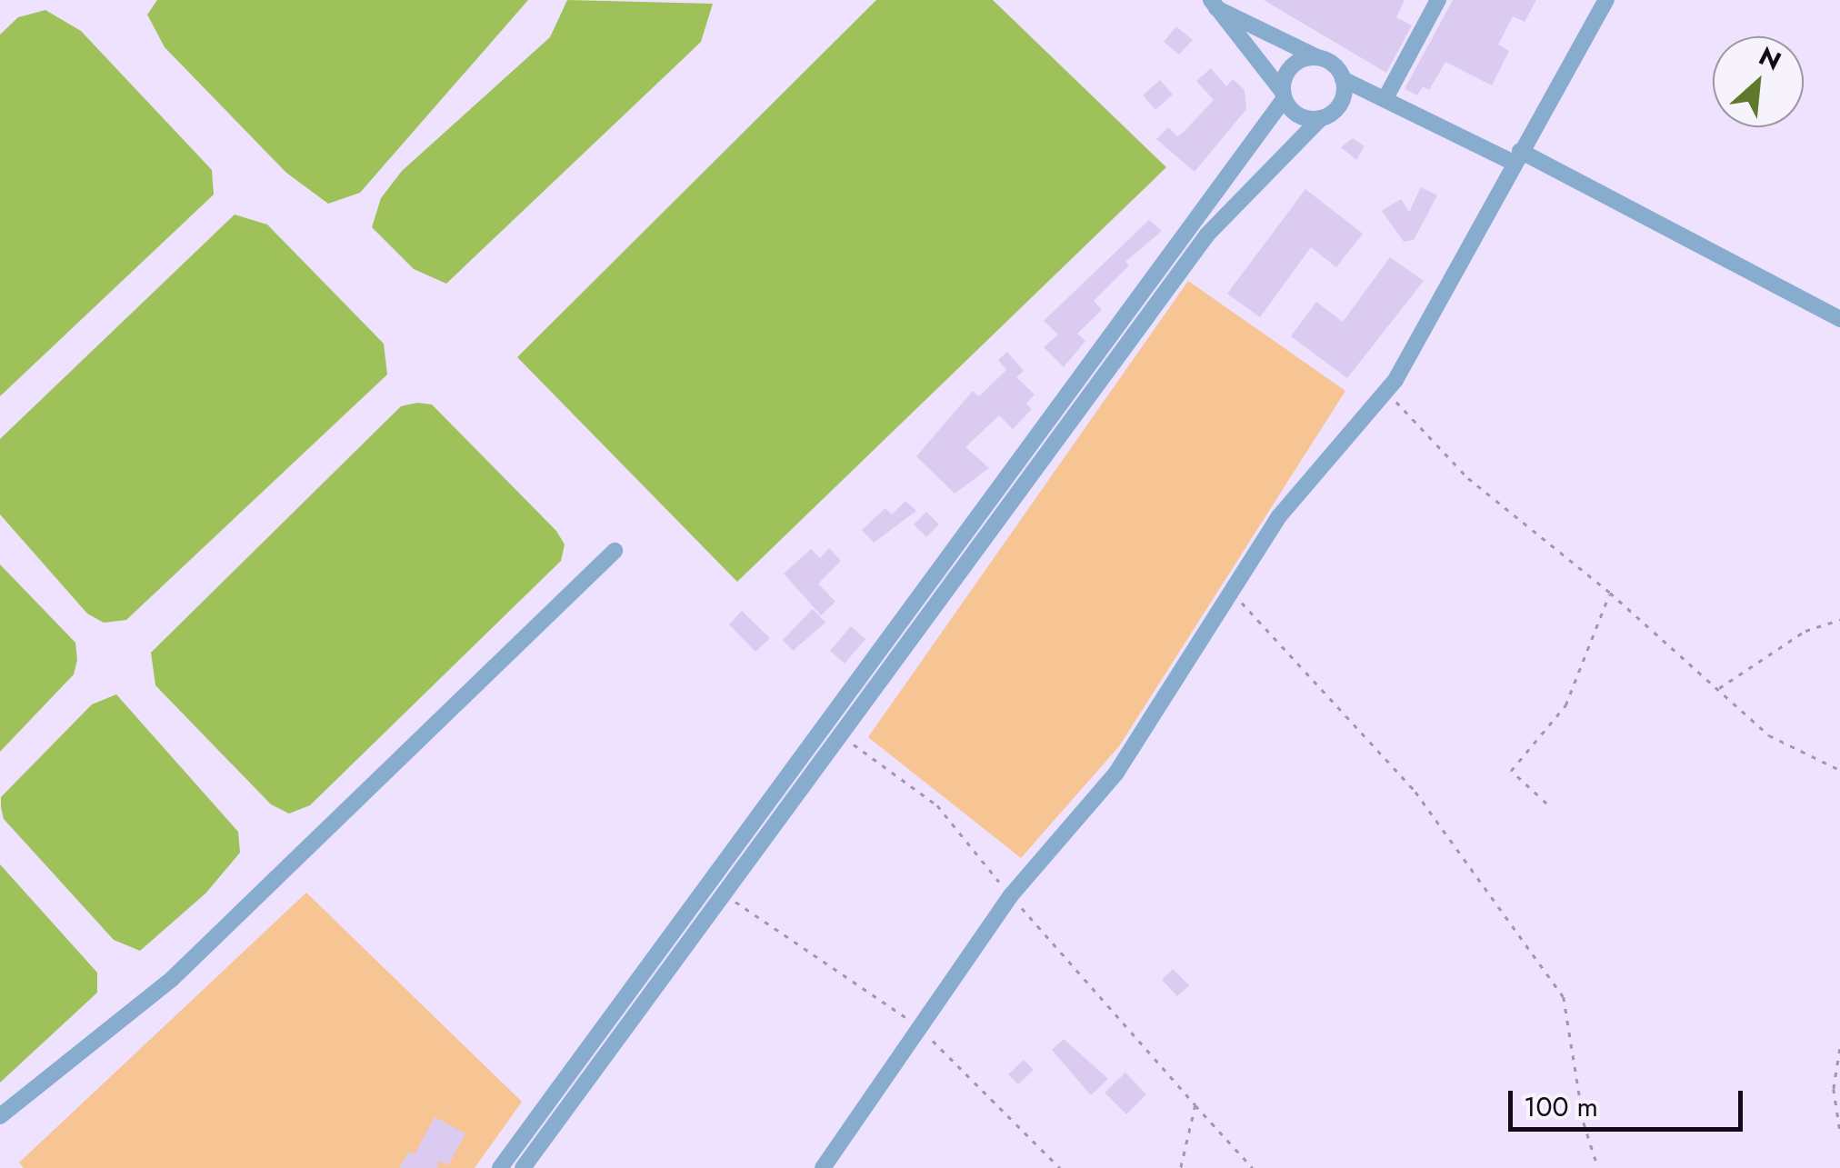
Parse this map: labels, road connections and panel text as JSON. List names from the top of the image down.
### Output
{
  "scale_bar": "100 m",
  "north": "top right"
}
